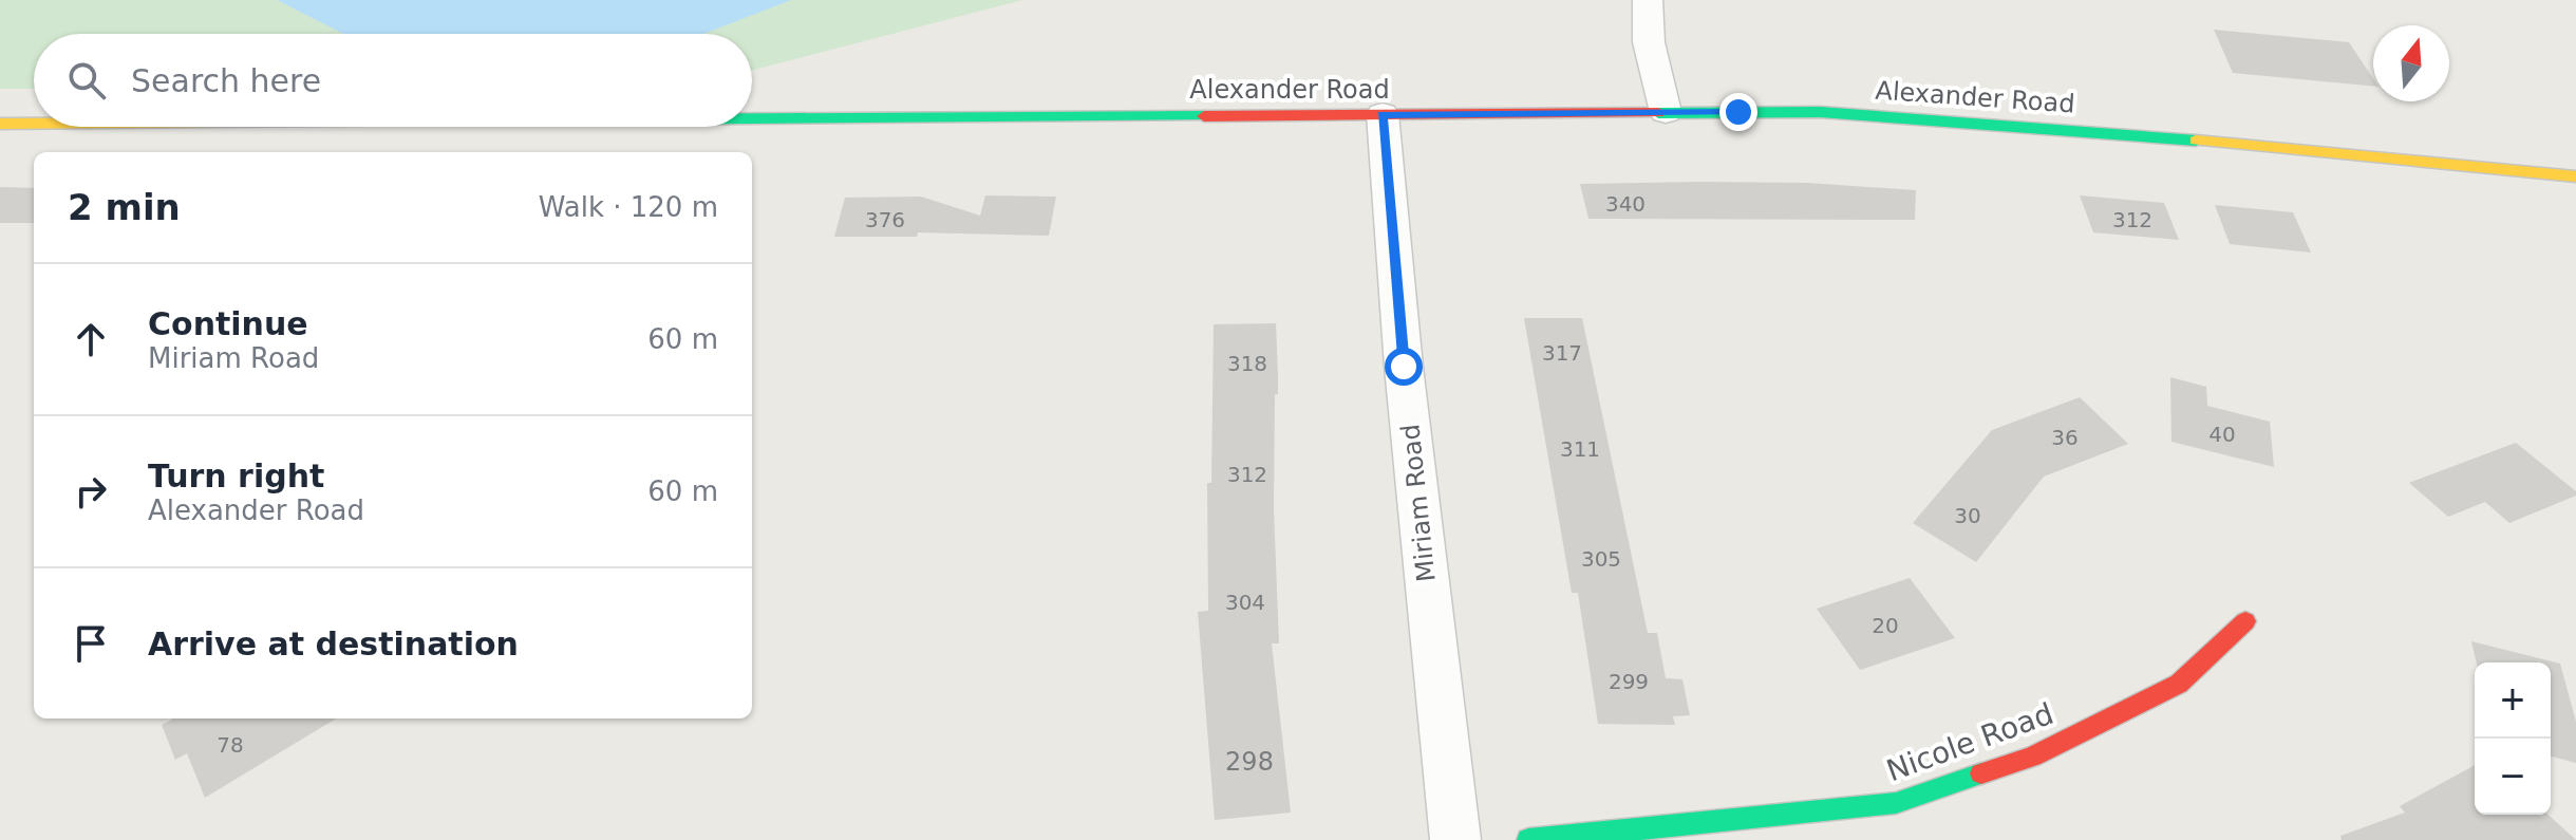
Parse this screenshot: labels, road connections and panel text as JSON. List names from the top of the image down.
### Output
{
  "streets": {
    "street": ["Alexander Road", "Miriam Road", "Nicole Road"]
  },
  "crossings": [
    ["Alexander Road", "Miriam Road"]
  ],
  "house_numbers": [
    "340",
    "376",
    "312",
    "317",
    "318",
    "40",
    "36",
    "311",
    "312",
    "30",
    "305",
    "304",
    "20",
    "299",
    "78",
    "298"
  ],
  "north": "top",
  "page": {
    "search": "Search here",
    "heading": ["2 min", "Walk · 120 m"],
    "list": [
      ["Continue", "Miriam Road", "60 m"],
      ["Turn right", "Alexander Road", "60 m"],
      "Arrive at destination"
    ],
    "map_buttons": ["+", "−"]
  }
}
